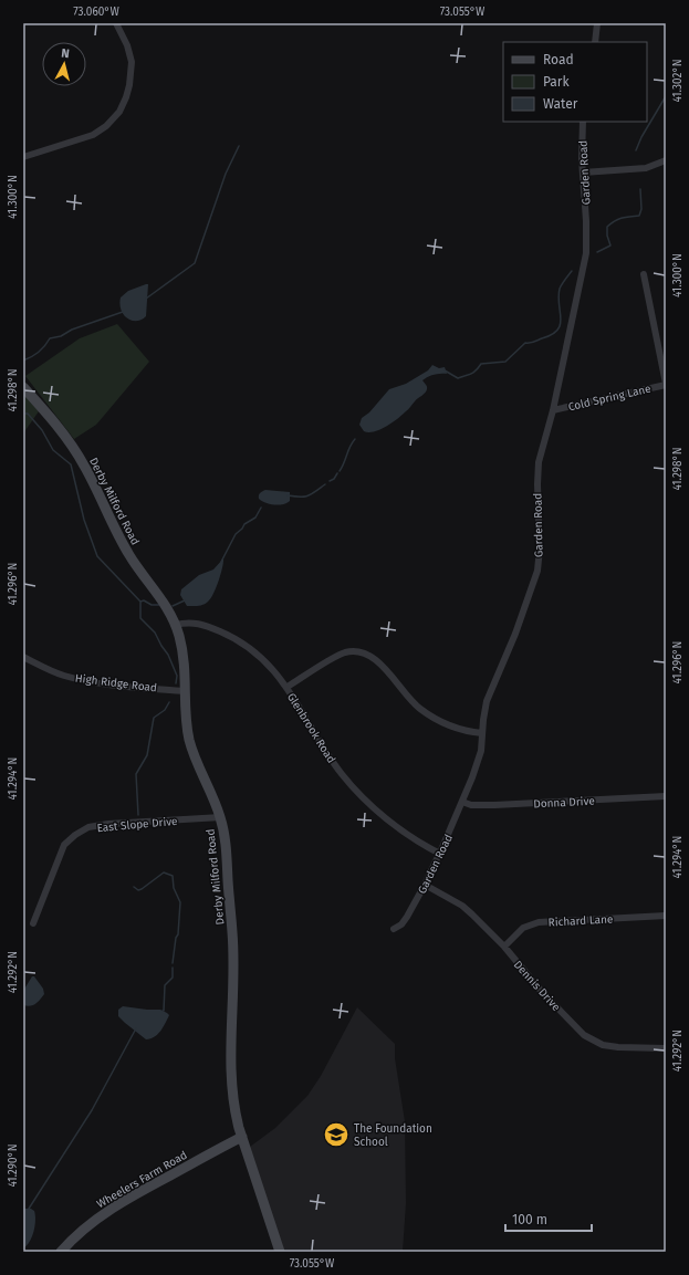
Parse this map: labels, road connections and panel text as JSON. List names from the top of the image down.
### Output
{
  "streets": {
    "main road": ["Derby Milford Road", "Wheelers Farm Road"],
    "street": [
      "Garden Road",
      "Cold Spring Lane",
      "High Ridge Road",
      "Glenbrook Road",
      "Donna Drive",
      "East Slope Drive",
      "Richard Lane",
      "Dennis Drive"
    ]
  },
  "crossings": [
    ["Garden Road", "Cold Spring Lane"],
    ["Garden Road", "Glenbrook Road"],
    ["Garden Road", "Donna Drive"],
    ["Garden Road", "Dennis Drive"],
    ["Derby Milford Road", "High Ridge Road"],
    ["Derby Milford Road", "Glenbrook Road"],
    ["Derby Milford Road", "East Slope Drive"],
    ["Derby Milford Road", "Wheelers Farm Road"],
    ["Richard Lane", "Dennis Drive"]
  ],
  "places": {
    "school or university": ["The Foundation School"]
  },
  "legend": ["Road", "Park", "Water"],
  "scale_bar": "100 m",
  "north": "top",
  "coordinates": [
    "73.060°W",
    "73.055°W",
    "41.302°N",
    "41.300°N",
    "41.298°N",
    "41.296°N",
    "41.294°N",
    "41.292°N",
    "41.290°N"
  ]
}
